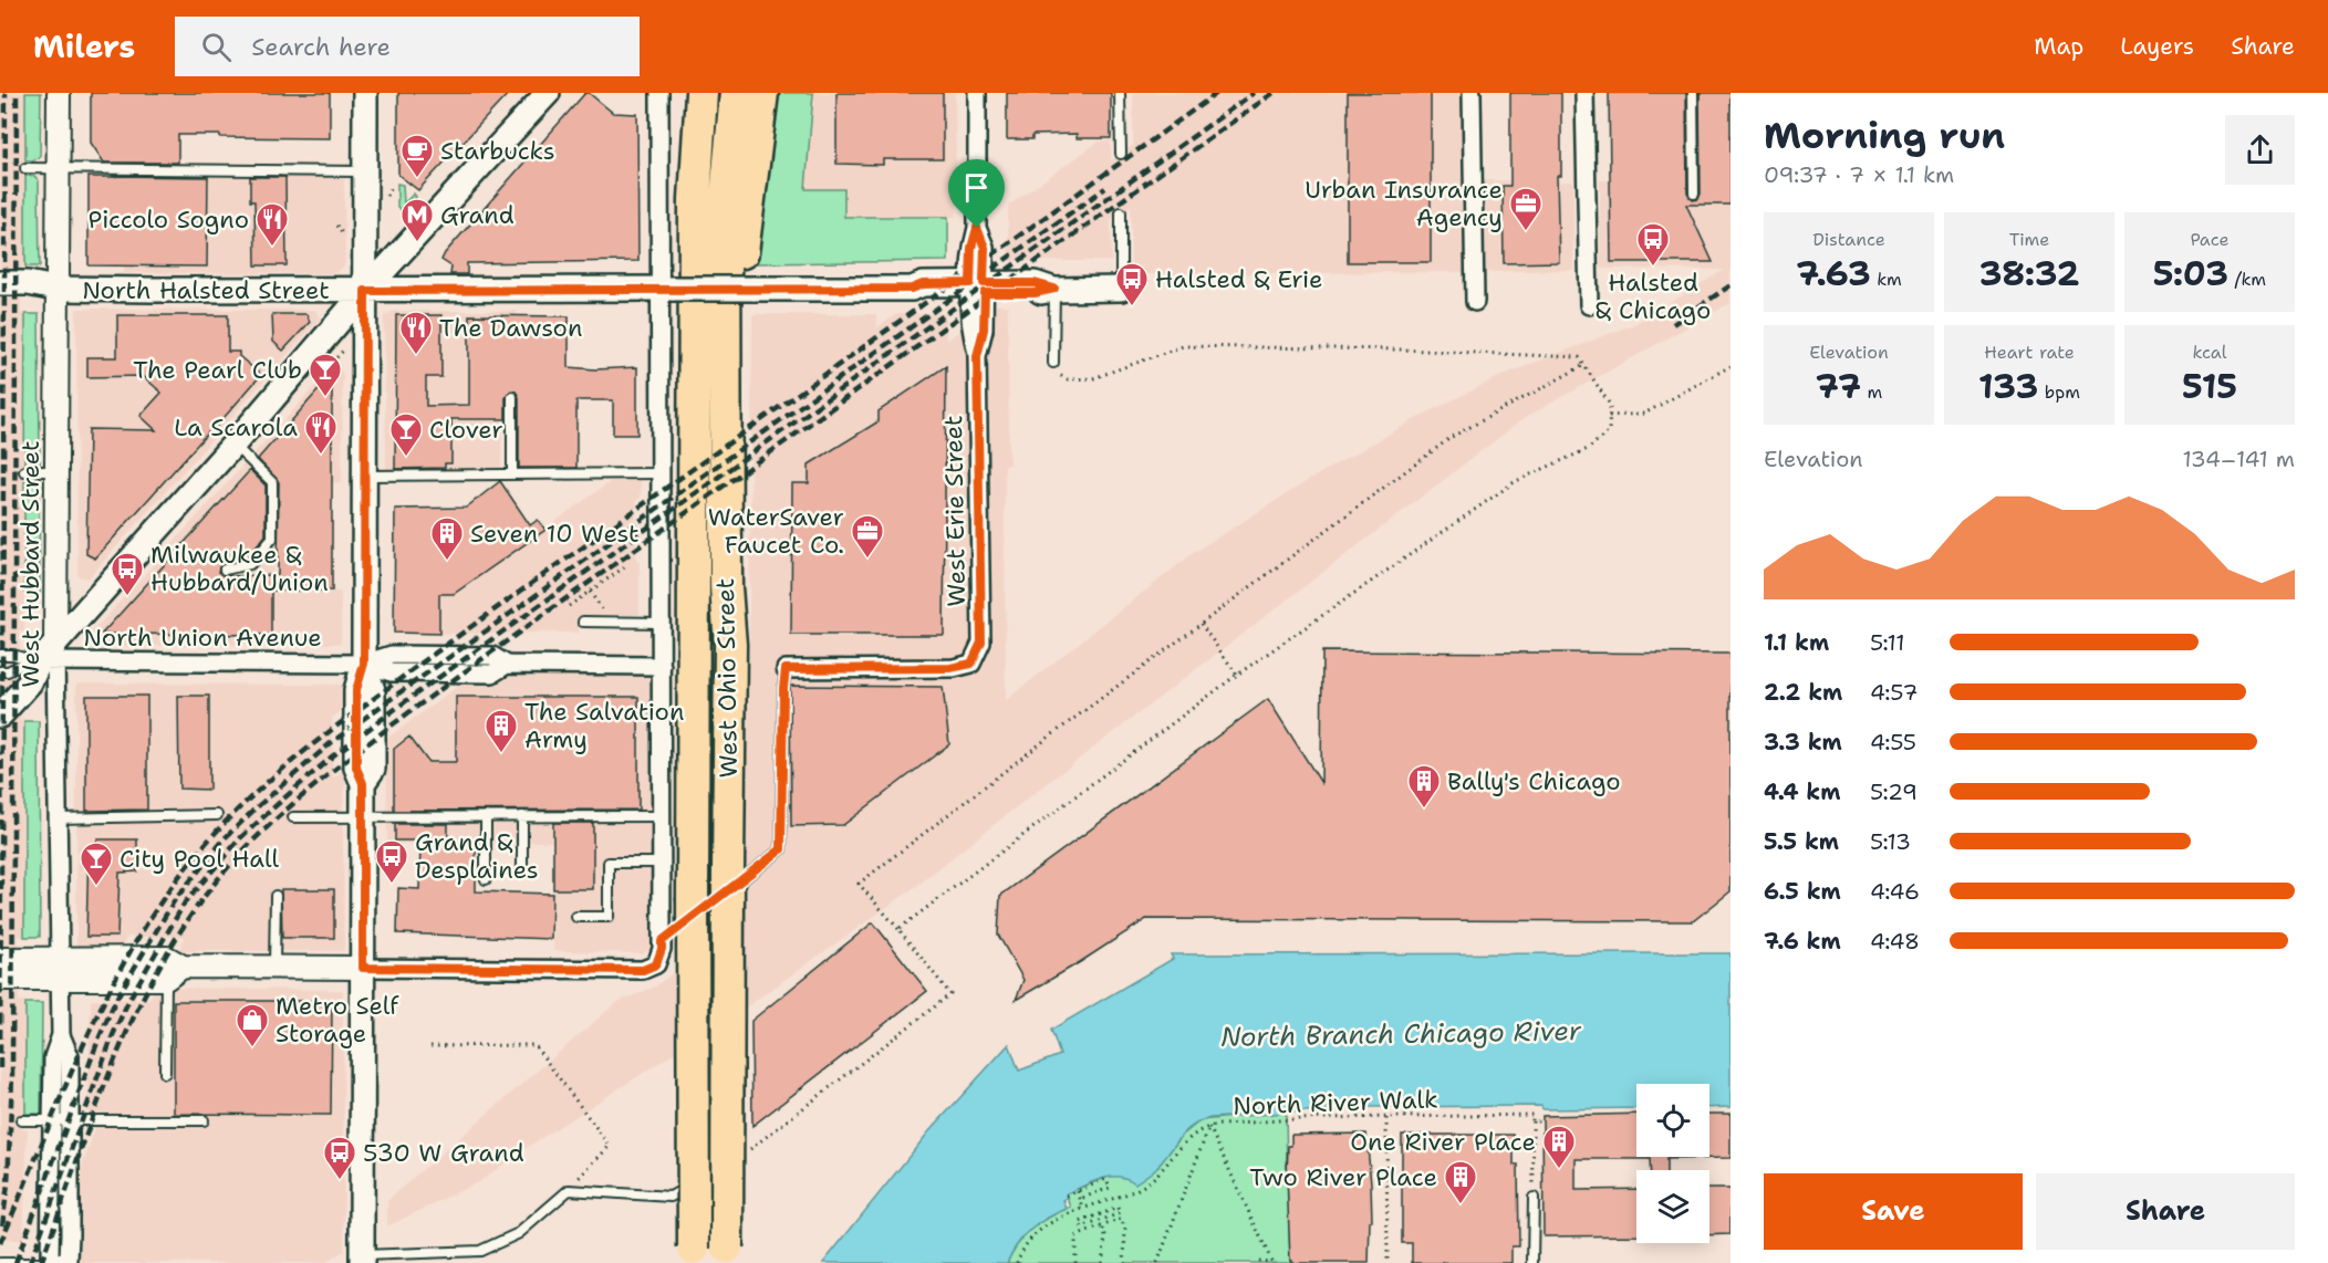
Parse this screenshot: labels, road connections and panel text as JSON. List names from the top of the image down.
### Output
{
  "streets": {
    "highway": ["West Ohio Street"],
    "main road": ["North Halsted Street"],
    "street": ["West Erie Street", "West Hubbard Street", "North Union Avenue"],
    "path": ["North River Walk"]
  },
  "crossings": [
    ["North Halsted Street", "West Erie Street"],
    ["North Halsted Street", "West Hubbard Street"],
    ["West Hubbard Street", "North Union Avenue"]
  ],
  "water": ["North Branch Chicago River"],
  "places": {
    "cafe": ["Starbucks"],
    "office": ["Urban Insurance Agency", "WaterSaver Faucet Co."],
    "metro station": ["Grand"],
    "restaurant": ["Piccolo Sogno", "The Dawson", "La Scarola"],
    "bus stop": [
      "Halsted & Chicago",
      "Halsted & Erie",
      "Milwaukee & Hubbard/Union",
      "Grand & Desplaines",
      "530 W Grand"
    ],
    "bar": ["The Pearl Club", "Clover", "City Pool Hall"],
    "building": [
      "Seven 10 West",
      "The Salvation Army",
      "Bally's Chicago",
      "One River Place",
      "Two River Place"
    ],
    "shop": ["Metro Self Storage"]
  },
  "page": {
    "header": "Milers",
    "search": "Search here",
    "nav": ["Map", "Layers", "Share"],
    "heading": ["Morning run", "09:37 · 7 × 1.1 km"],
    "stats": [
      ["Distance", "7.63 km"],
      ["Time", "38:32"],
      ["Pace", "5:03 /km"],
      ["Elevation", "77 m"],
      ["Heart rate", "133 bpm"],
      ["kcal", "515"]
    ],
    "chart": ["Elevation", "134–141 m"],
    "list": [
      {
        "name": "1.1 km",
        "note": "5:11"
      },
      {
        "name": "2.2 km",
        "note": "4:57"
      },
      {
        "name": "3.3 km",
        "note": "4:55"
      },
      {
        "name": "4.4 km",
        "note": "5:29"
      },
      {
        "name": "5.5 km",
        "note": "5:13"
      },
      {
        "name": "6.5 km",
        "note": "4:46"
      },
      {
        "name": "7.6 km",
        "note": "4:48"
      }
    ],
    "buttons": ["Save", "Share"]
  }
}
